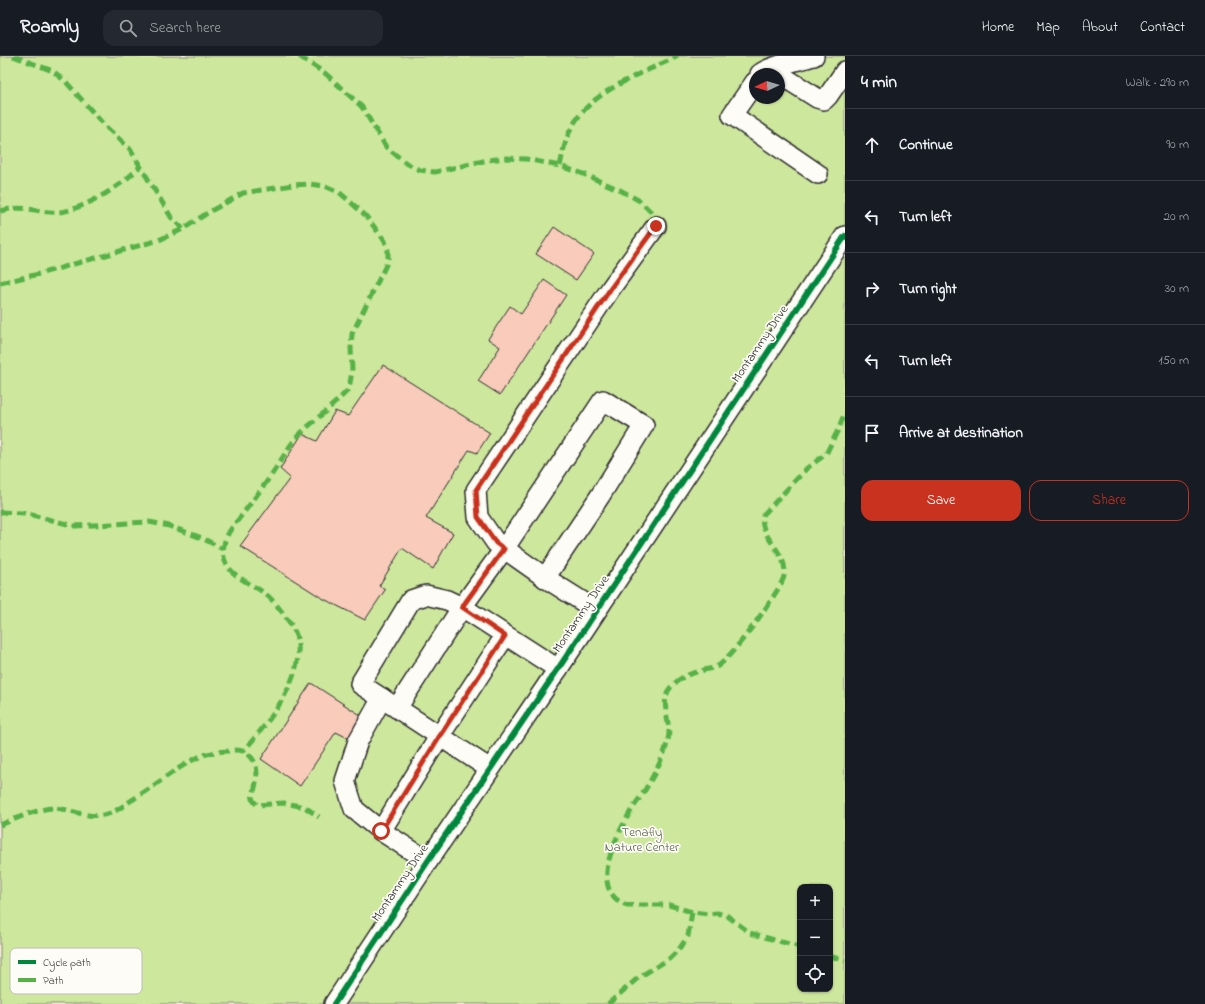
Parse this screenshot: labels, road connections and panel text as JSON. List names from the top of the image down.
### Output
{
  "streets": {
    "street": ["Montammy Drive"]
  },
  "parks": ["Tenafly Nature Center"],
  "legend": ["Cycle path", "Path"],
  "north": "left",
  "page": {
    "header": "Roamly",
    "search": "Search here",
    "nav": [
      "Home",
      "Map",
      "About",
      "Contact"
    ],
    "heading": ["4 min", "Walk · 290 m"],
    "list": [
      ["Continue", "90 m"],
      ["Turn left", "20 m"],
      ["Turn right", "30 m"],
      ["Turn left", "150 m"],
      "Arrive at destination"
    ],
    "buttons": ["Save", "Share"],
    "map_buttons": ["+", "−"]
  }
}
